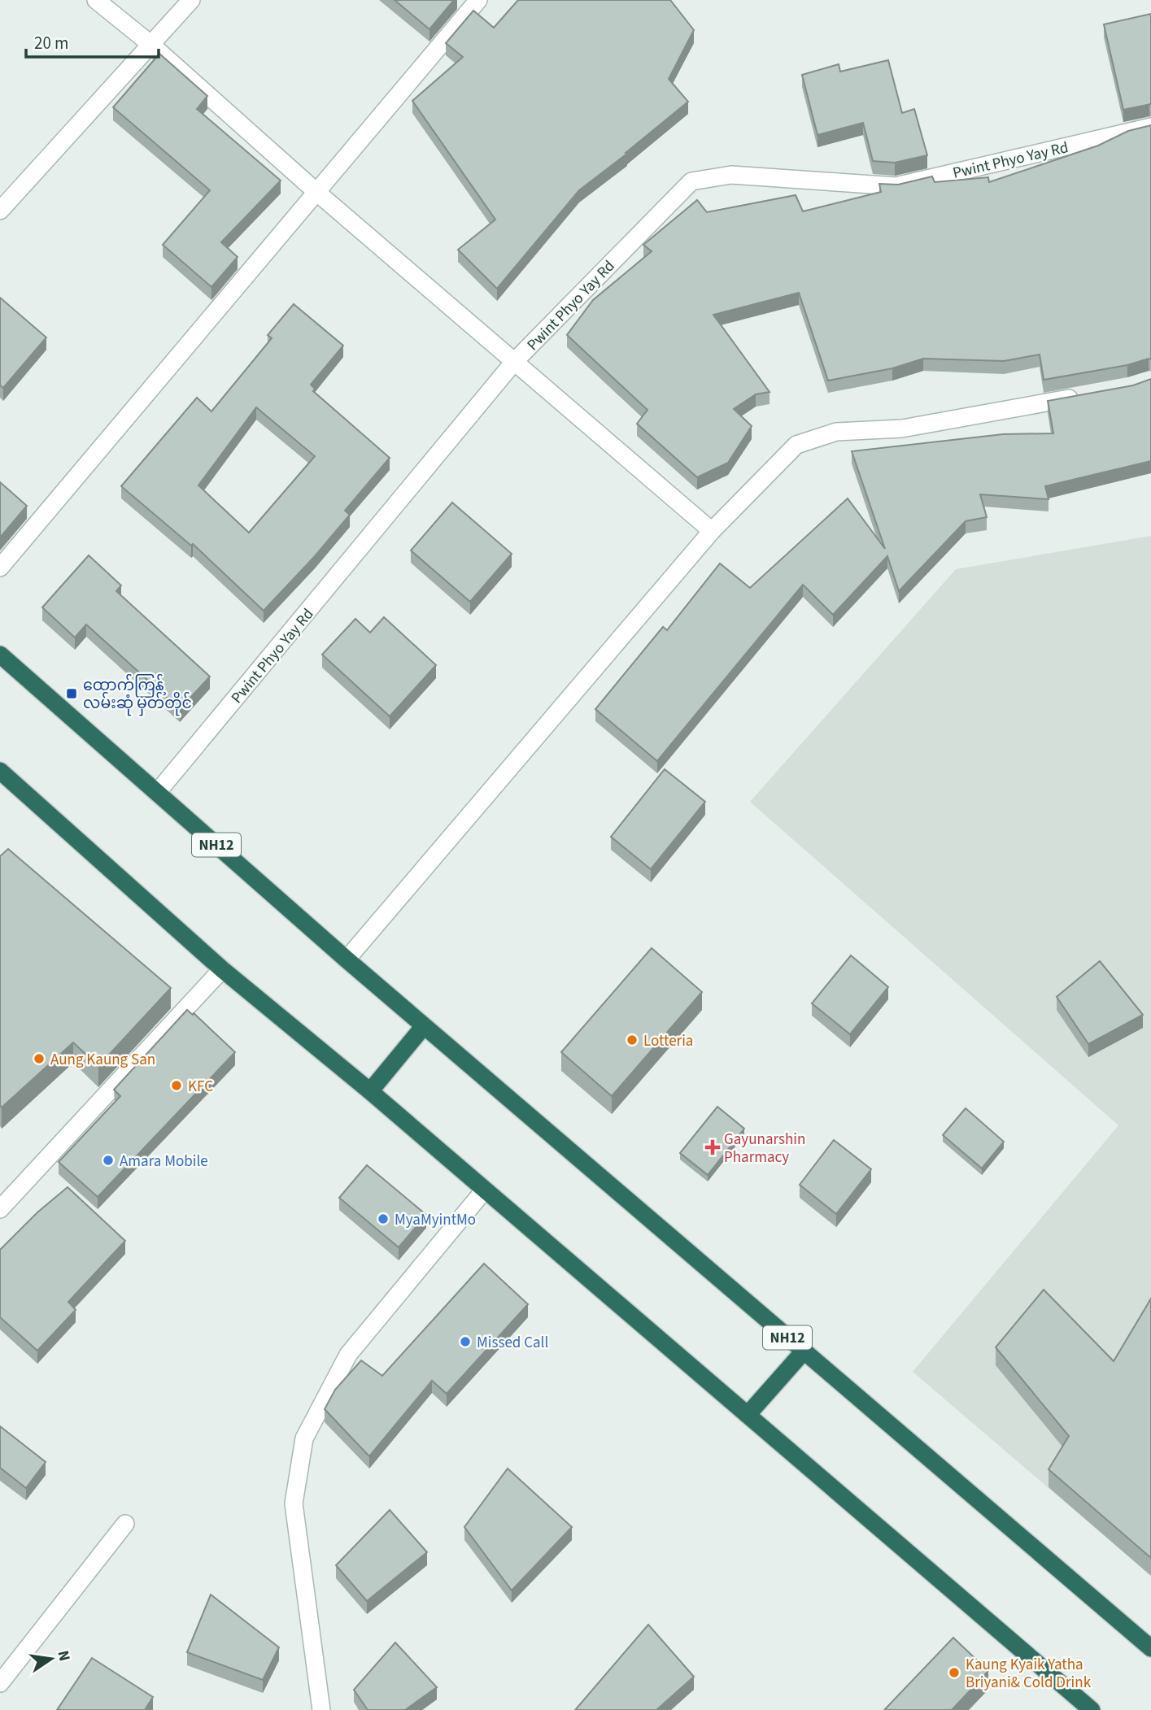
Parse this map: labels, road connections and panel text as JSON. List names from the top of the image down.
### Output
{
  "streets": {
    "highway": ["NH12"],
    "street": ["Pwint Phyo Yay Rd"]
  },
  "crossings": [
    ["Pwint Phyo Yay Rd", "NH12"]
  ],
  "places": {
    "transit": ["ထောက်ကြန့် လမ်းဆုံ မှတ်တိုင်"],
    "other": [
      "Lotteria",
      "Aung Kaung San",
      "KFC",
      "Amara Mobile",
      "MyaMyintMo",
      "Missed Call",
      "Kaung Kyaik Yatha Briyani& Cold Drink"
    ],
    "health": ["Gayunarshin Pharmacy"]
  },
  "scale_bar": "20 m",
  "north": "right"
}
